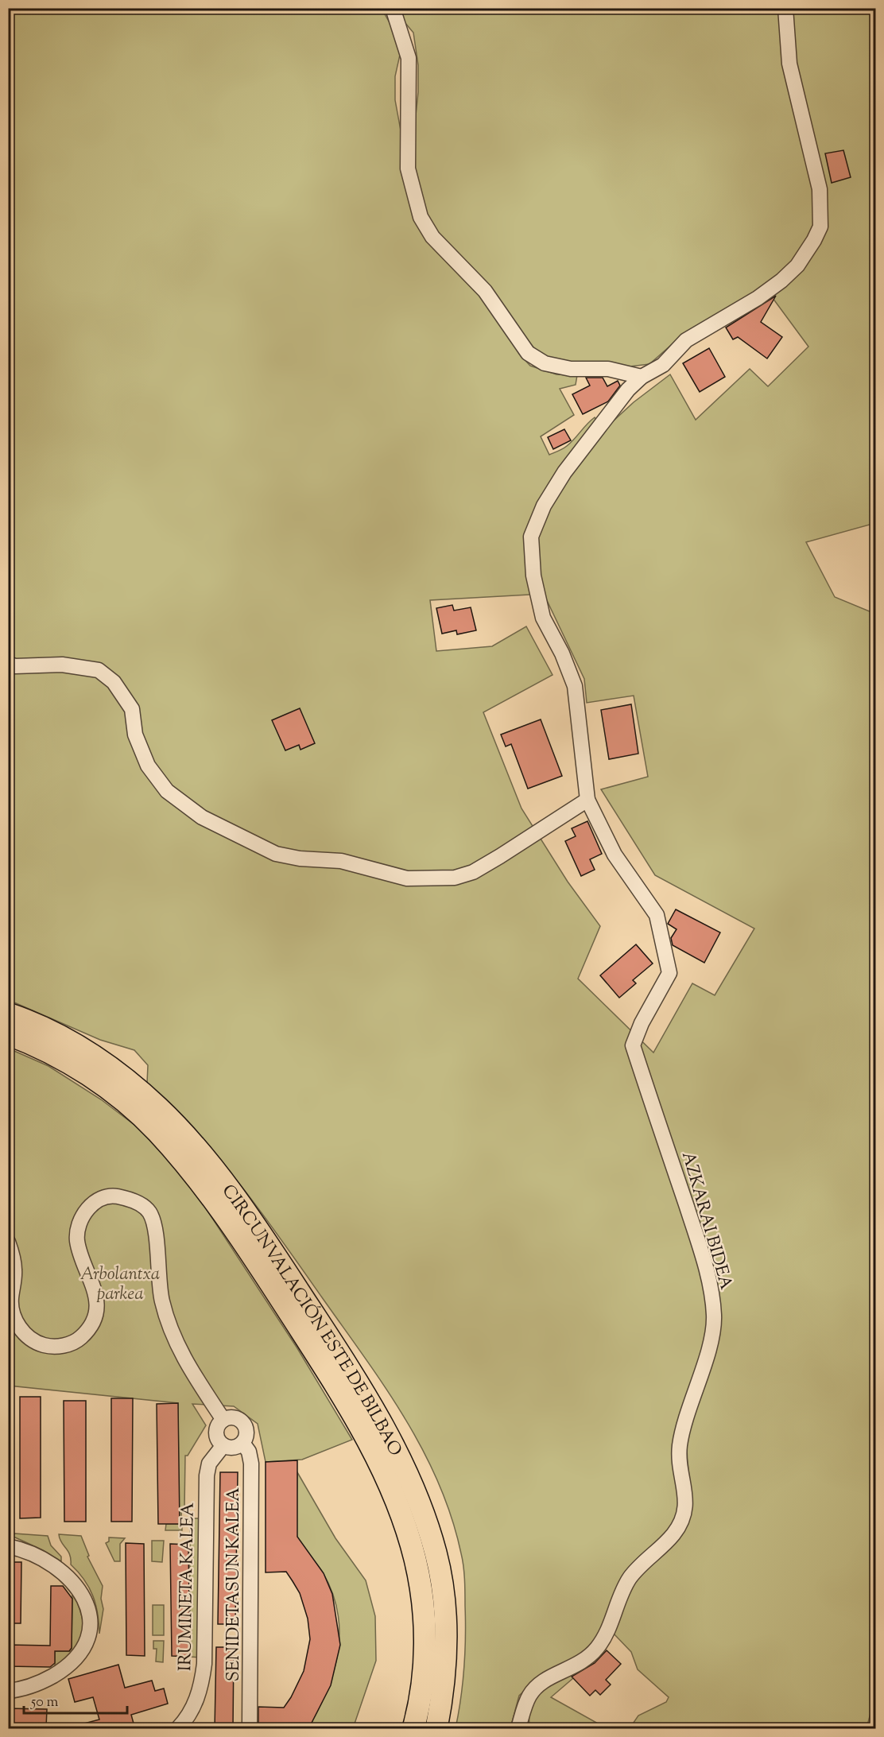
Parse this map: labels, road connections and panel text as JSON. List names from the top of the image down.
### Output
{
  "streets": {
    "main road": ["CIRCUNVALACIÓN ESTE DE BILBAO"],
    "street": ["AZKARAI BIDEA", "SENIDETASUN KALEA", "IRUMINETA KALEA"]
  },
  "crossings": [
    ["SENIDETASUN KALEA", "IRUMINETA KALEA"]
  ],
  "parks": ["Arbolantxa parkea"],
  "scale_bar": "50 m"
}
